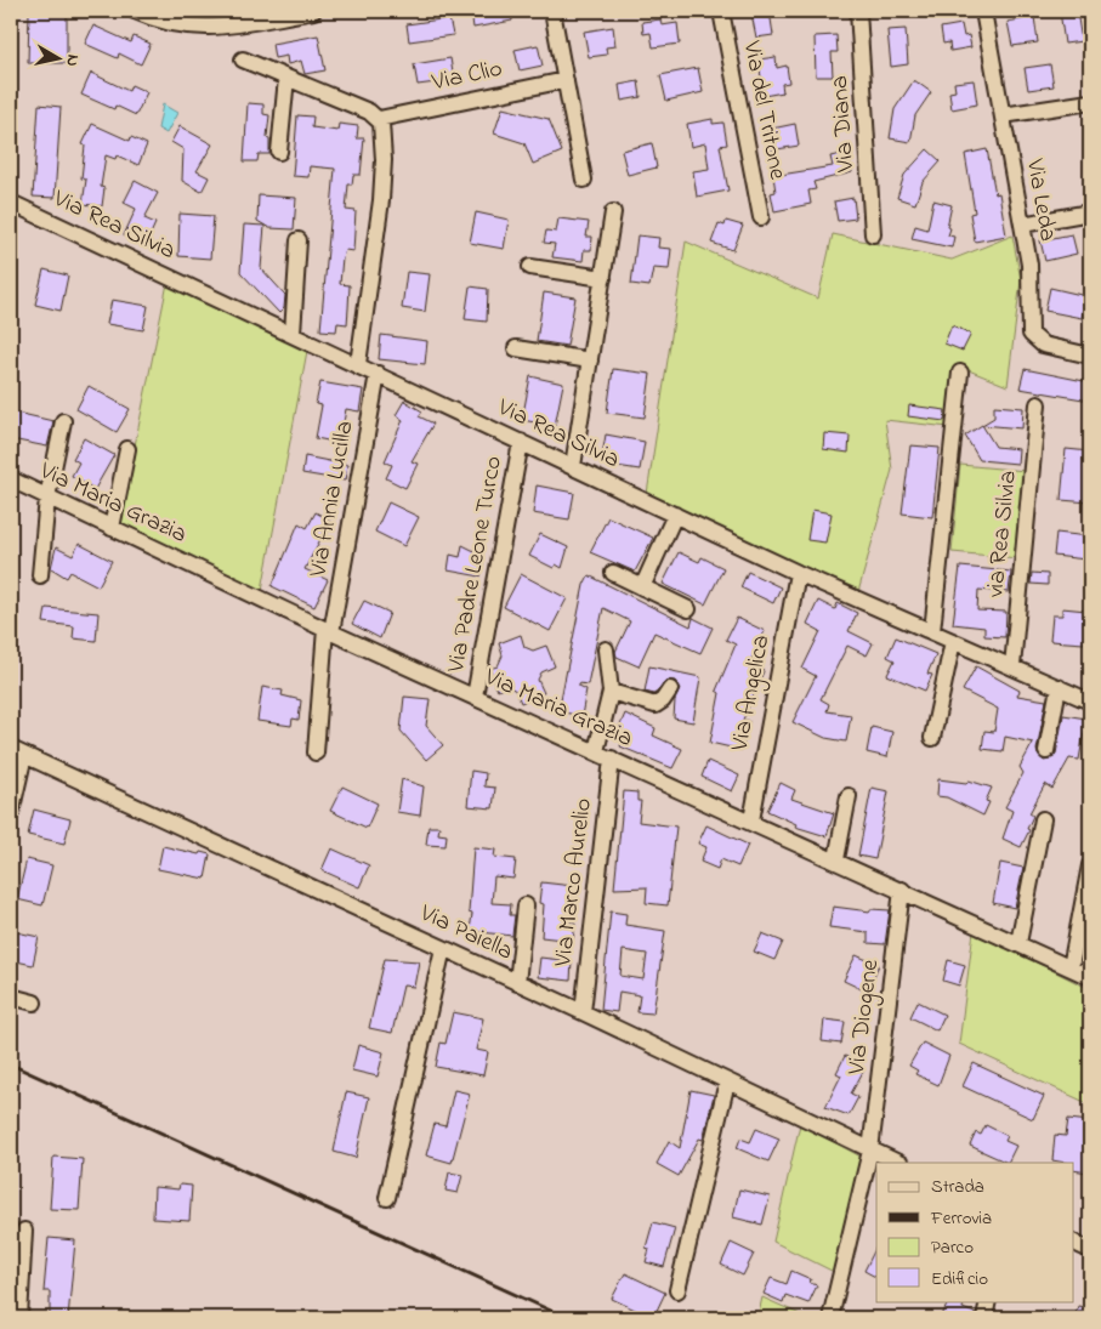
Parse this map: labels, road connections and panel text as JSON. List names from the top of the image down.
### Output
{
  "streets": {
    "street": [
      "Via Clio",
      "Via del Tritone",
      "Via Diana",
      "Via Leda",
      "Via Rea Silvia",
      "Via Annia Lucilla",
      "Via Maria Grazia",
      "via Rea Silvia",
      "Via Padre Leone Turco",
      "Via Angelica",
      "Via Marco Aurelio",
      "Via Paiella",
      "Via Diogene"
    ]
  },
  "crossings": [
    ["Via Rea Silvia", "Via Annia Lucilla"],
    ["Via Rea Silvia", "via Rea Silvia"],
    ["Via Rea Silvia", "Via Padre Leone Turco"],
    ["Via Rea Silvia", "Via Angelica"],
    ["Via Annia Lucilla", "Via Maria Grazia"],
    ["Via Maria Grazia", "Via Padre Leone Turco"],
    ["Via Maria Grazia", "Via Angelica"],
    ["Via Maria Grazia", "Via Marco Aurelio"],
    ["Via Maria Grazia", "Via Diogene"],
    ["Via Marco Aurelio", "Via Paiella"],
    ["Via Paiella", "Via Diogene"]
  ],
  "legend": [
    "Strada",
    "Ferrovia",
    "Parco",
    "Edificio"
  ],
  "north": "right"
}
